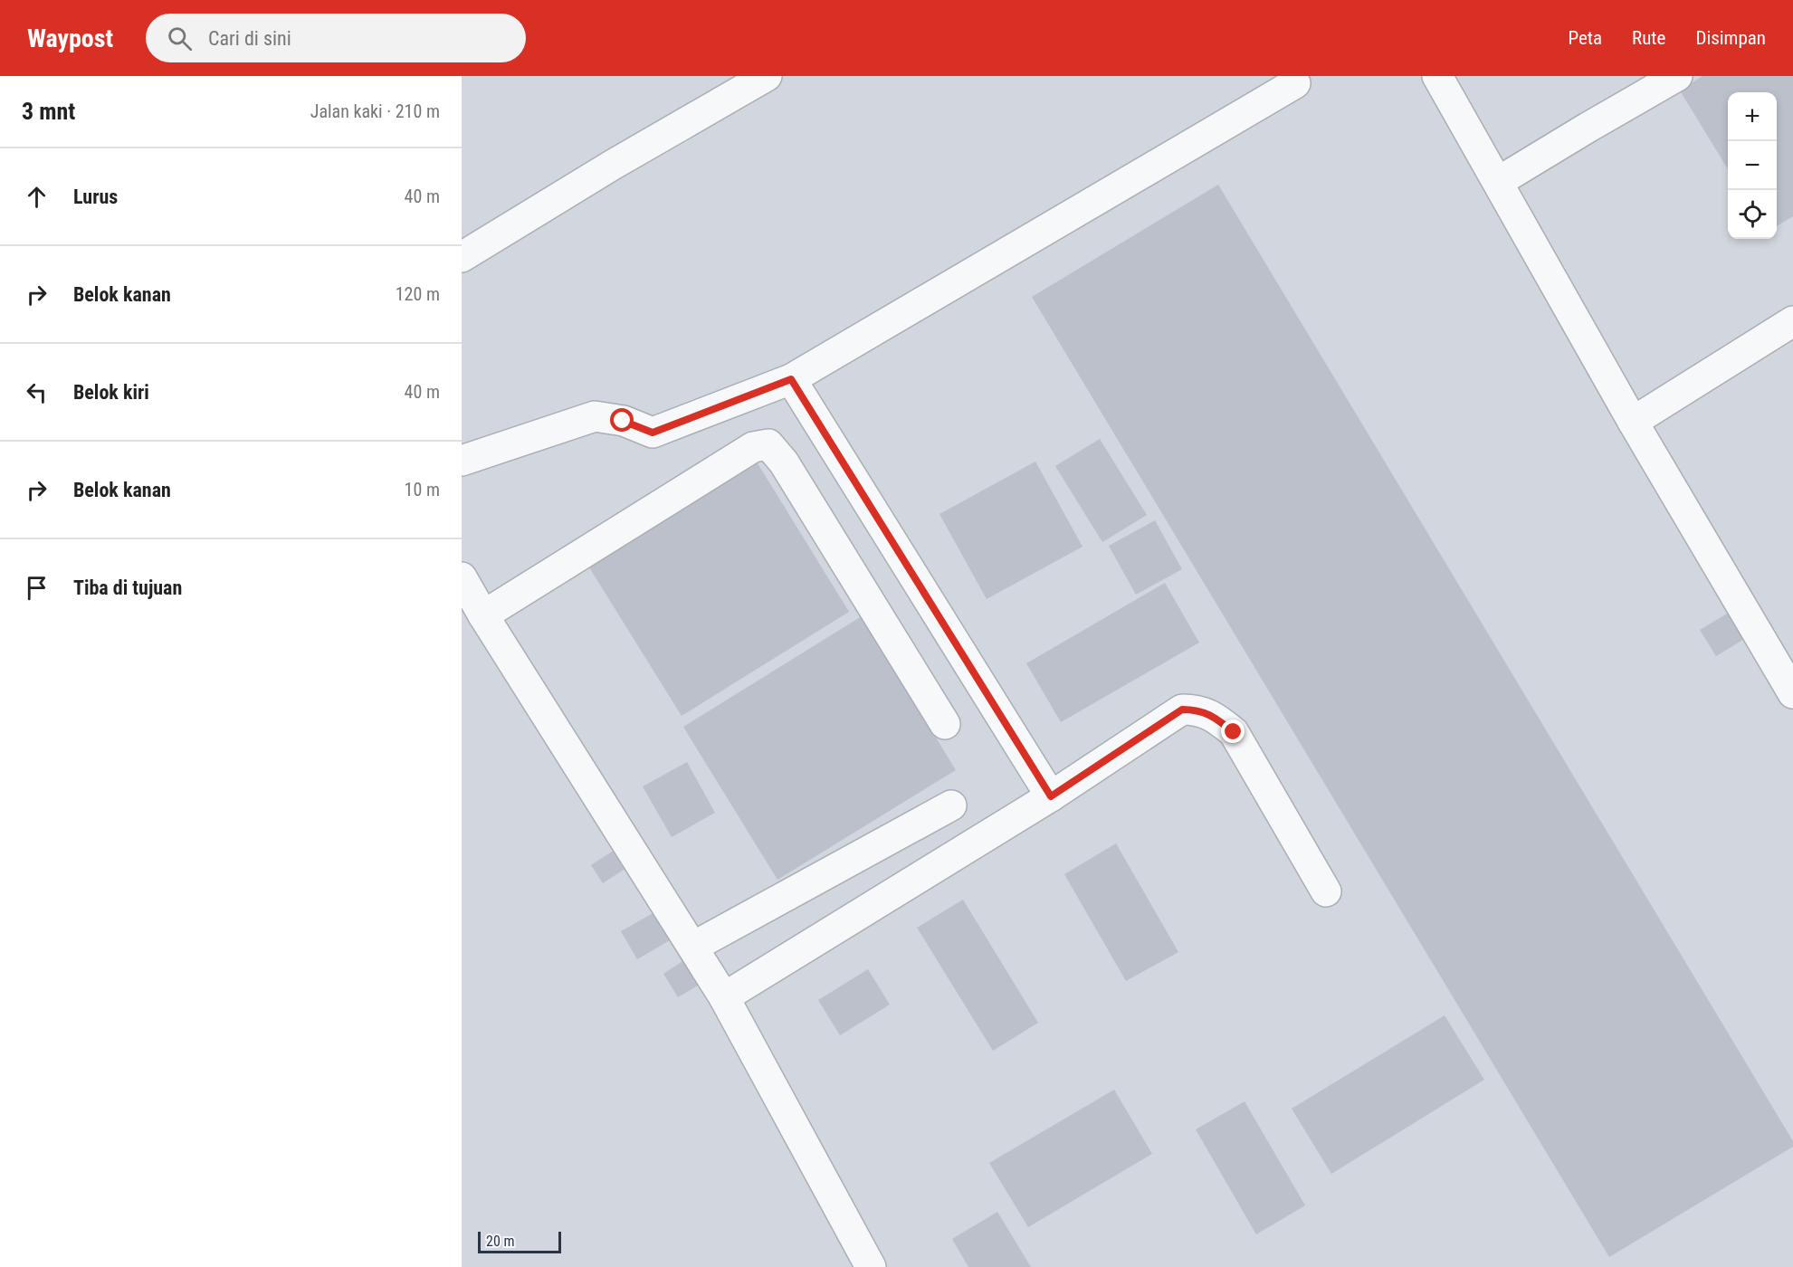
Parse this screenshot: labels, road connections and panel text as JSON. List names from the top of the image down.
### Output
{
  "scale_bar": "20 m",
  "page": {
    "header": "Waypost",
    "search": "Cari di sini",
    "nav": ["Peta", "Rute", "Disimpan"],
    "heading": ["3 mnt", "Jalan kaki · 210 m"],
    "map_buttons": ["+", "−"],
    "list": [
      ["Lurus", "40 m"],
      ["Belok kanan", "120 m"],
      ["Belok kiri", "40 m"],
      ["Belok kanan", "10 m"],
      "Tiba di tujuan"
    ],
    "scale": "20 m"
  }
}
